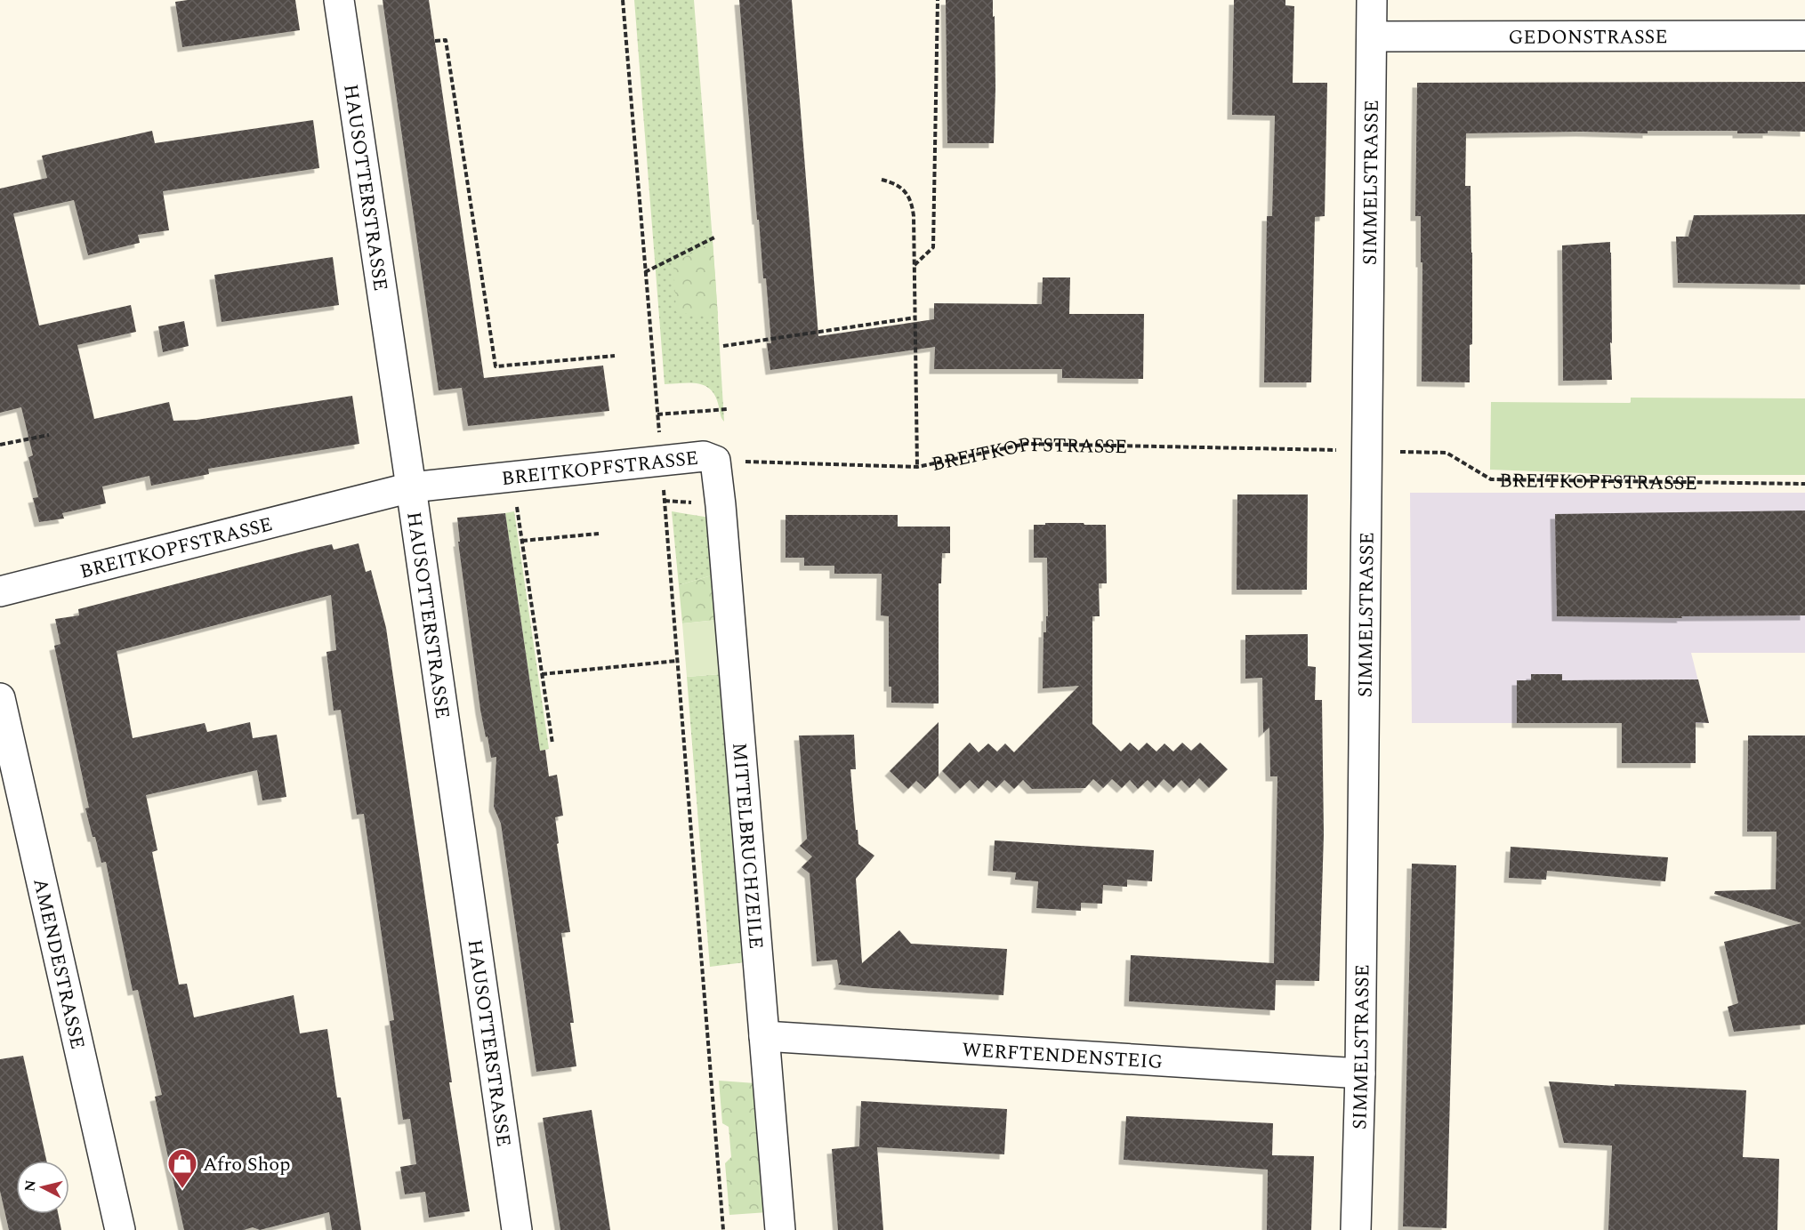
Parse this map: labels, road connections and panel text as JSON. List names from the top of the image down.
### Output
{
  "streets": {
    "street": [
      "GEDONSTRASSE",
      "SIMMELSTRASSE",
      "HAUSOTTERSTRASSE",
      "BREITKOPFSTRASSE",
      "MITTELBRUCHZEILE",
      "AMENDESTRASSE",
      "WERFTENDENSTEIG"
    ]
  },
  "crossings": [
    ["GEDONSTRASSE", "SIMMELSTRASSE"],
    ["SIMMELSTRASSE", "WERFTENDENSTEIG"],
    ["HAUSOTTERSTRASSE", "BREITKOPFSTRASSE"],
    ["BREITKOPFSTRASSE", "MITTELBRUCHZEILE"],
    ["MITTELBRUCHZEILE", "WERFTENDENSTEIG"]
  ],
  "places": {
    "shop": ["Afro Shop"]
  },
  "north": "left"
}
